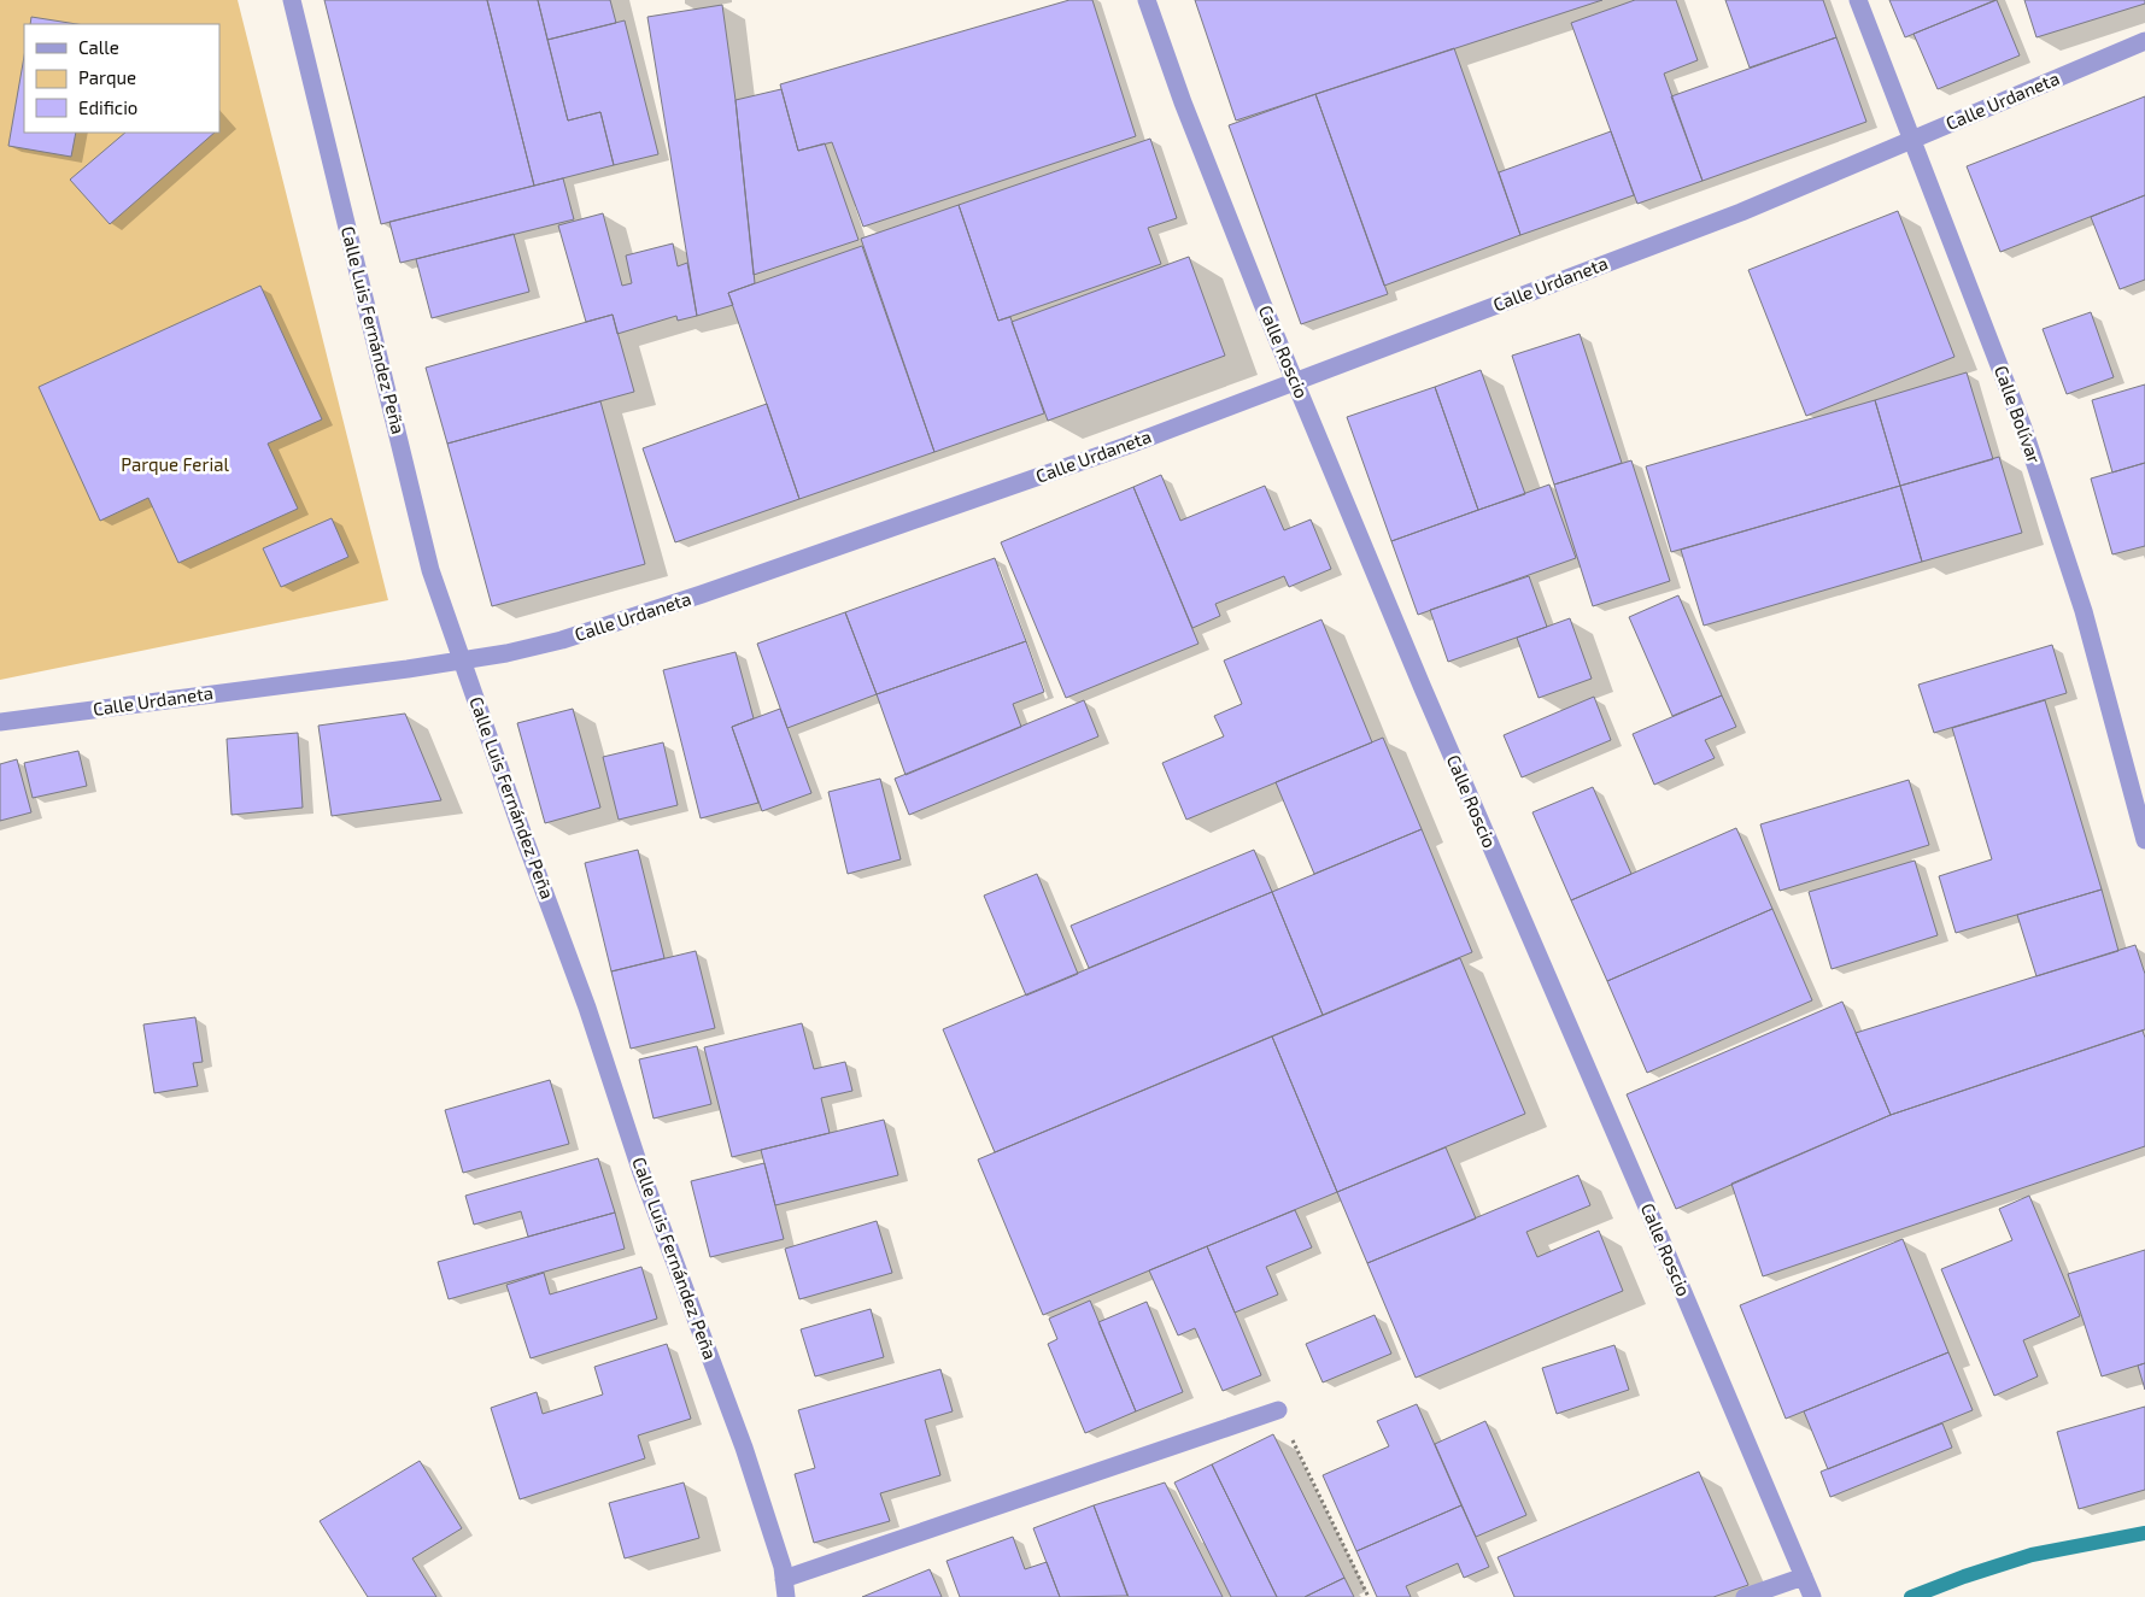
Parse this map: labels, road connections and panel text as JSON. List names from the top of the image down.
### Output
{
  "streets": {
    "street": [
      "Calle Urdaneta",
      "Calle Luis Fernández Peña",
      "Calle Roscio",
      "Calle Bolívar"
    ]
  },
  "crossings": [
    ["Calle Urdaneta", "Calle Luis Fernández Peña"],
    ["Calle Urdaneta", "Calle Roscio"],
    ["Calle Urdaneta", "Calle Bolívar"]
  ],
  "parks": ["Parque Ferial"],
  "legend": ["Calle", "Parque", "Edificio"]
}
